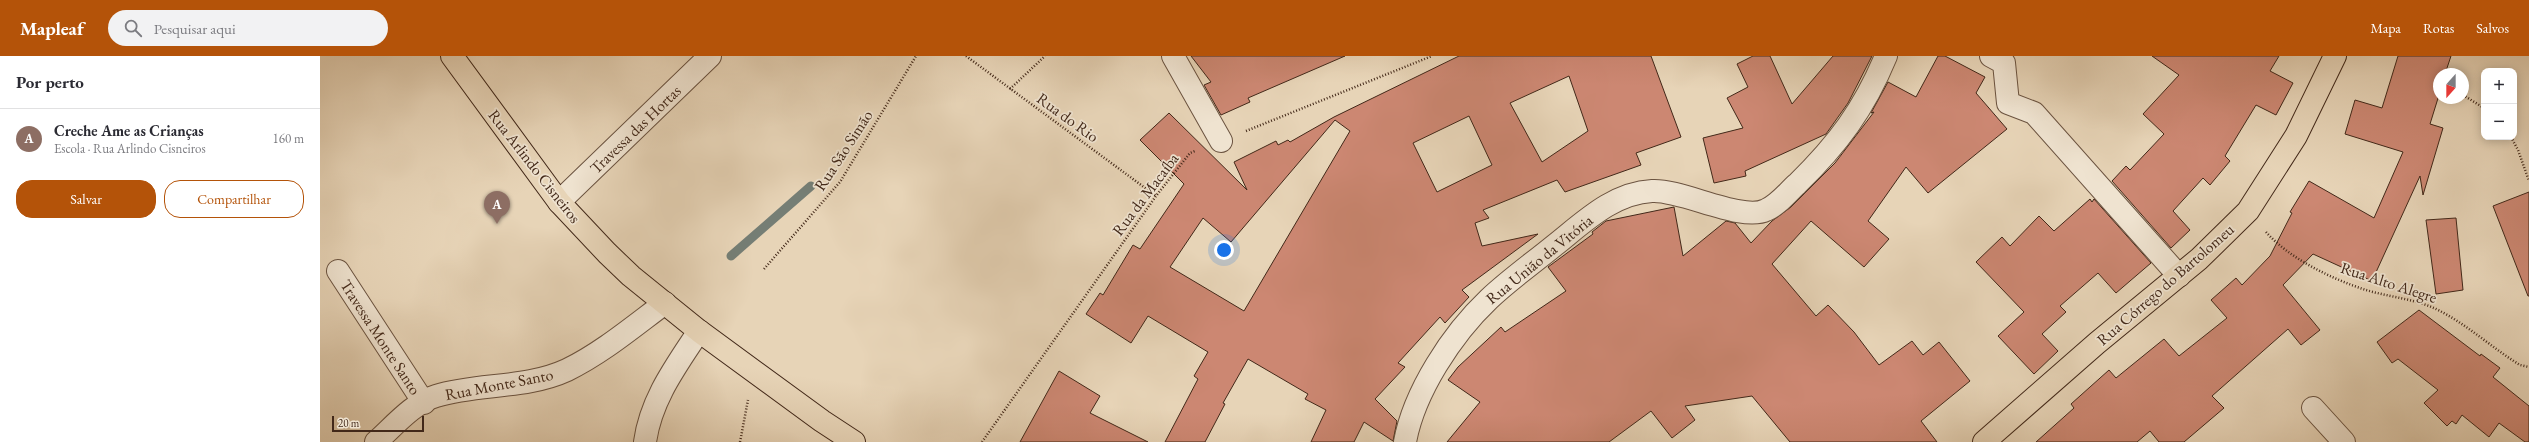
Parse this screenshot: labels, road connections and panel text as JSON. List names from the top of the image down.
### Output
{
  "streets": {
    "main road": ["Rua Arlindo Cisneiros", "Rua Córrego do Bartolomeu"],
    "street": [
      "Travessa das Hortas",
      "Rua União da Vitória",
      "Travessa Monte Santo",
      "Rua Monte Santo"
    ],
    "path": [
      "Rua do Rio",
      "Rua São Simão",
      "Rua da Macaíba",
      "Rua Alto Alegre"
    ]
  },
  "crossings": [
    ["Rua do Rio", "Rua da Macaíba"],
    ["Travessa das Hortas", "Rua Arlindo Cisneiros"],
    ["Rua Arlindo Cisneiros", "Rua Monte Santo"],
    ["Rua Alto Alegre", "Rua Córrego do Bartolomeu"],
    ["Travessa Monte Santo", "Rua Monte Santo"]
  ],
  "scale_bar": "20 m",
  "north": "bottom",
  "page": {
    "header": "Mapleaf",
    "search": "Pesquisar aqui",
    "nav": ["Mapa", "Rotas", "Salvos"],
    "heading": "Por perto",
    "map_buttons": ["+", "−"],
    "list": [
      {
        "mark": "A",
        "name": "Creche Ame as Crianças",
        "note": "Escola · Rua Arlindo Cisneiros",
        "value": "160 m"
      }
    ],
    "buttons": ["Salvar", "Compartilhar"],
    "pins": "A",
    "scale": "20 m"
  }
}
